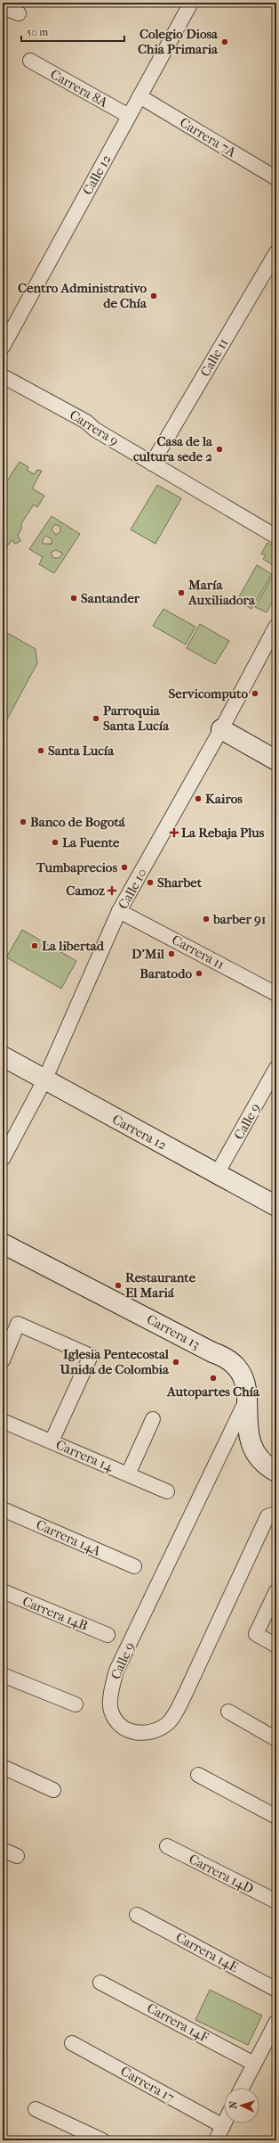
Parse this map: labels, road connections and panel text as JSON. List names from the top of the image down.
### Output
{
  "streets": {
    "main road": ["Carrera 12", "Carrera 13"],
    "street": [
      "Carrera 8A",
      "Carrera 7A",
      "Calle 12",
      "Calle 11",
      "Carrera 9",
      "Calle 10",
      "Carrera 11",
      "Calle 9",
      "Carrera 14",
      "Carrera 14A",
      "Carrera 14B",
      "Carrera 14D",
      "Carrera 14E",
      "Carrera 14F",
      "Carrera 17"
    ]
  },
  "crossings": [
    ["Carrera 8A", "Calle 12"],
    ["Carrera 7A", "Calle 12"],
    ["Calle 11", "Carrera 9"],
    ["Calle 10", "Carrera 11"],
    ["Calle 10", "Carrera 12"],
    ["Calle 9", "Carrera 12"],
    ["Calle 9", "Carrera 13"]
  ],
  "places": {
    "other": [
      "Colegio Diosa Chia Primaria",
      "Centro Administrativo de Chía",
      "Casa de la cultura sede 2",
      "María Auxiliadora",
      "Santander",
      "Servicomputo",
      "Parroquia Santa Lucía",
      "Santa Lucía",
      "Kairos",
      "Banco de Bogotá",
      "La Fuente",
      "Tumbaprecios",
      "Sharbet",
      "barber 91",
      "La libertad",
      "D'Mil",
      "Baratodo",
      "Restaurante El Mariá",
      "Iglesia Pentecostal Unida de Colombia",
      "Autopartes Chía"
    ],
    "health": ["La Rebaja Plus", "Camoz"]
  },
  "scale_bar": "50 m",
  "north": "left"
}
